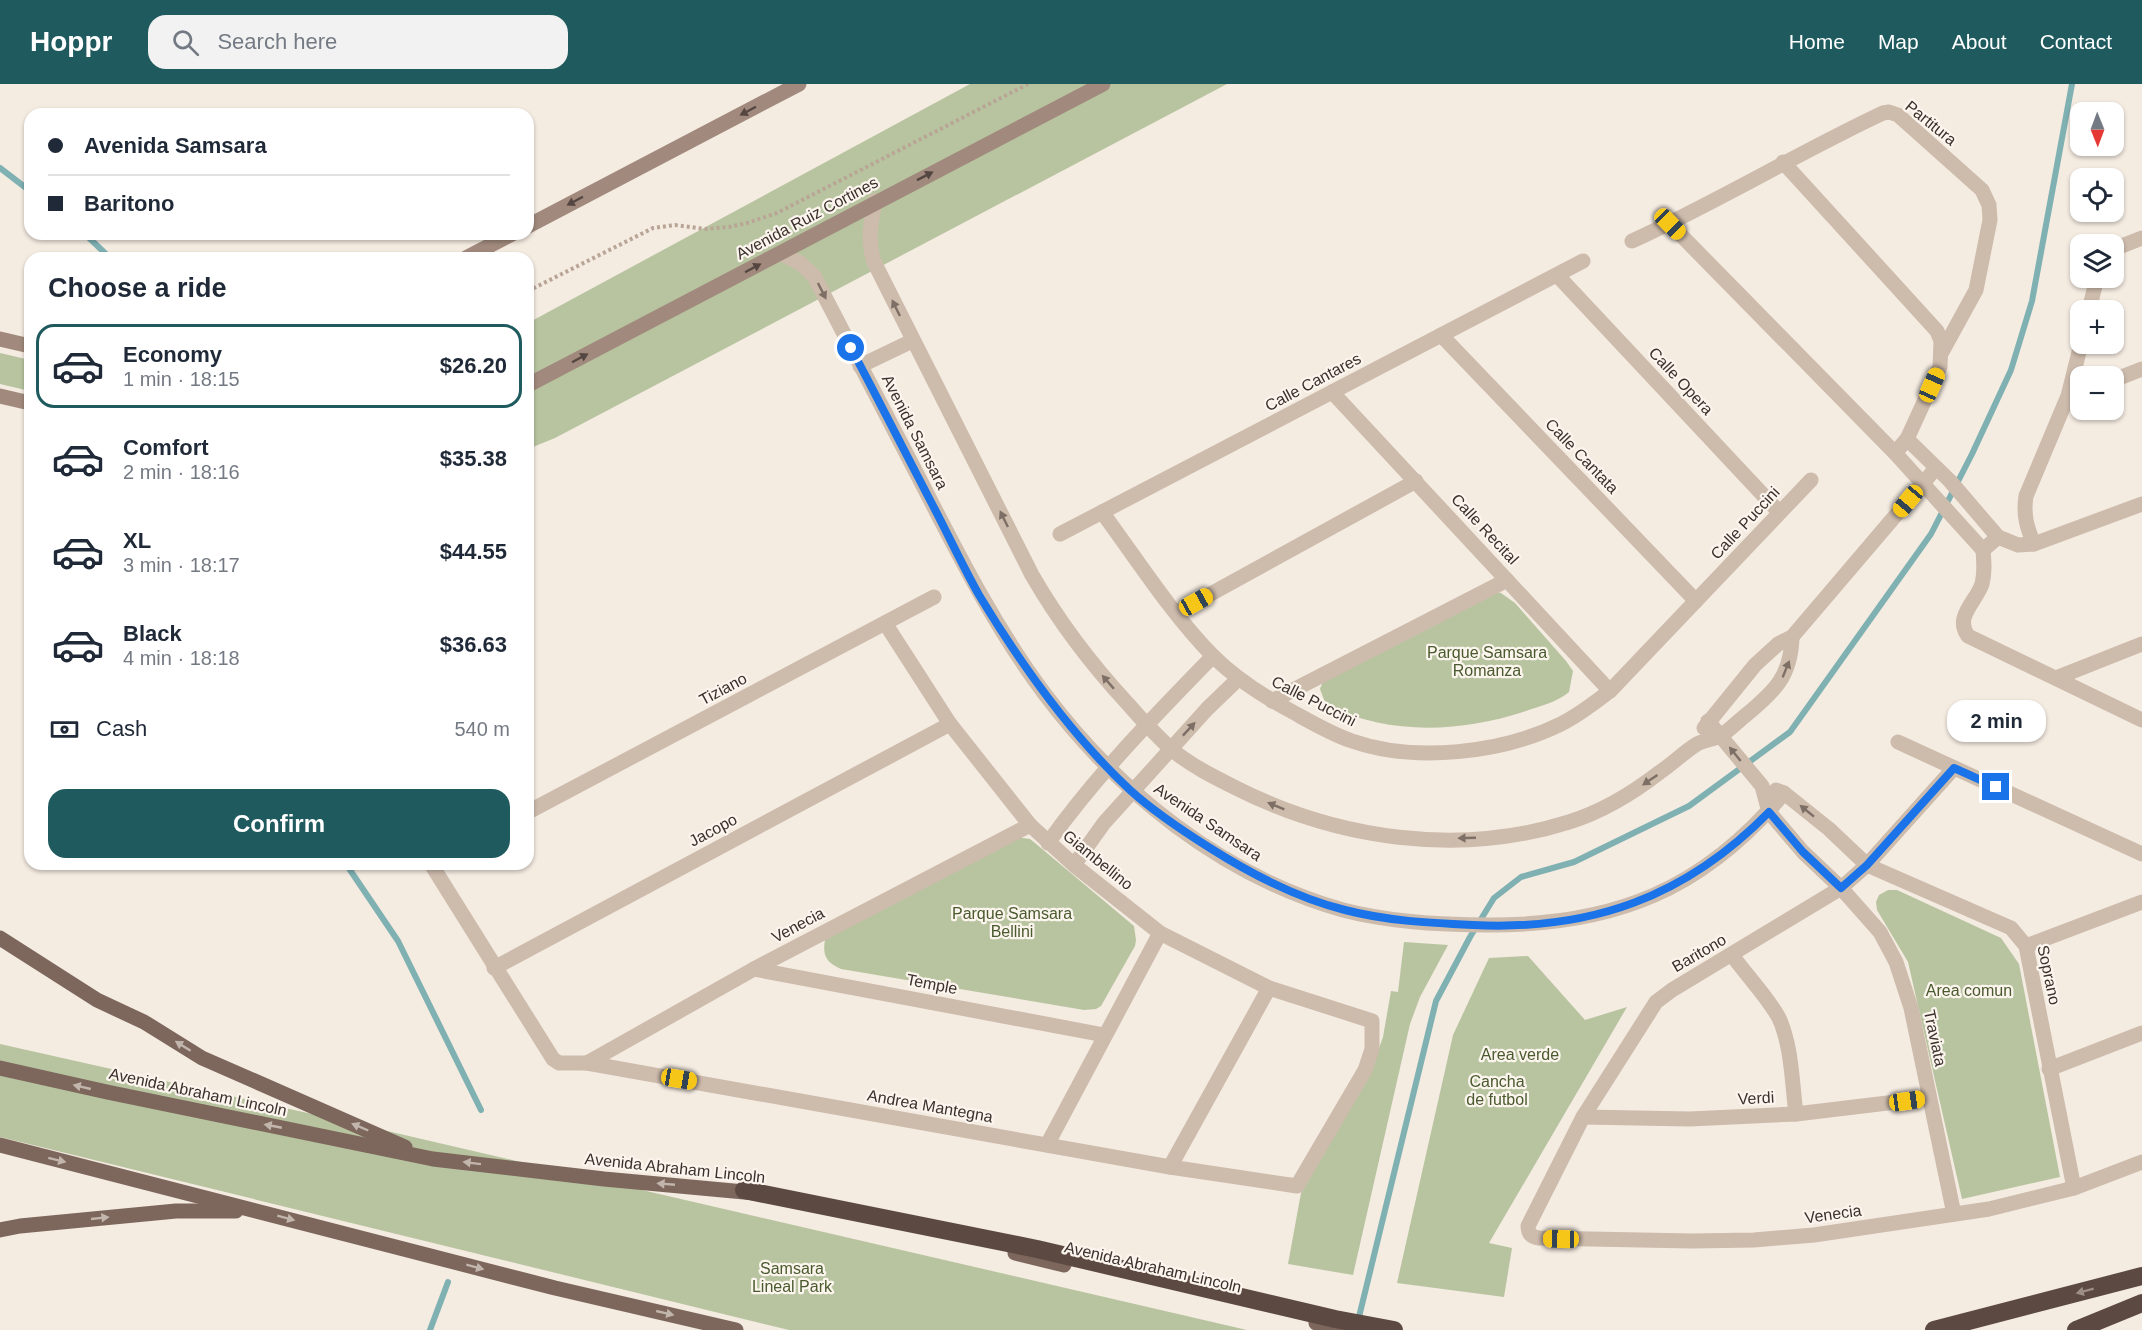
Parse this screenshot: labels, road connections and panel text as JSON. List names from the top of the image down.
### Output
{
  "streets": {
    "main road": ["Avenida Ruiz Cortines", "Avenida Abraham Lincoln"],
    "street": [
      "Partitura",
      "Calle Opera",
      "Calle Cantares",
      "Avenida Samsara",
      "Calle Cantata",
      "Calle Puccini",
      "Calle Recital",
      "Tiziano",
      "Jacopo",
      "Giambellino",
      "Venecia",
      "Baritono",
      "Soprano",
      "Temple",
      "Traviata",
      "Verdi",
      "Andrea Mantegna"
    ]
  },
  "crossings": [
    ["Avenida Ruiz Cortines", "Avenida Samsara"],
    ["Calle Opera", "Calle Cantares"],
    ["Calle Opera", "Calle Puccini"],
    ["Calle Cantares", "Calle Cantata"],
    ["Calle Cantares", "Calle Puccini"],
    ["Calle Cantares", "Calle Recital"],
    ["Avenida Samsara", "Soprano"],
    ["Avenida Samsara", "Traviata"],
    ["Calle Cantata", "Calle Puccini"],
    ["Calle Puccini", "Calle Recital"],
    ["Tiziano", "Giambellino"],
    ["Jacopo", "Giambellino"],
    ["Jacopo", "Andrea Mantegna"],
    ["Giambellino", "Venecia"],
    ["Giambellino", "Andrea Mantegna"],
    ["Venecia", "Baritono"],
    ["Venecia", "Soprano"],
    ["Venecia", "Temple"],
    ["Venecia", "Traviata"],
    ["Venecia", "Andrea Mantegna"],
    ["Baritono", "Soprano"],
    ["Baritono", "Traviata"],
    ["Baritono", "Verdi"],
    ["Traviata", "Verdi"]
  ],
  "one_way": ["Avenida Ruiz Cortines"],
  "parks": [
    "Parque Samsara Romanza",
    "Parque Samsara Bellini",
    "Area comun",
    "Area verde",
    "Cancha de futbol",
    "Samsara Lineal Park"
  ],
  "north": "bottom",
  "page": {
    "header": "Hoppr",
    "search": "Search here",
    "nav": [
      "Home",
      "Map",
      "About",
      "Contact"
    ],
    "map_buttons": ["+", "−"],
    "banner": ["Avenida Samsara", "Baritono"],
    "heading": "Choose a ride",
    "list": [
      {
        "name": "Economy",
        "note": "1 min · 18:15",
        "value": "$26.20"
      },
      {
        "name": "Comfort",
        "note": "2 min · 18:16",
        "value": "$35.38"
      },
      {
        "name": "XL",
        "note": "3 min · 18:17",
        "value": "$44.55"
      },
      {
        "name": "Black",
        "note": "4 min · 18:18",
        "value": "$36.63"
      }
    ],
    "pay": ["Cash", "540 m"],
    "bubble": "2 min",
    "buttons": "Confirm"
  }
}
